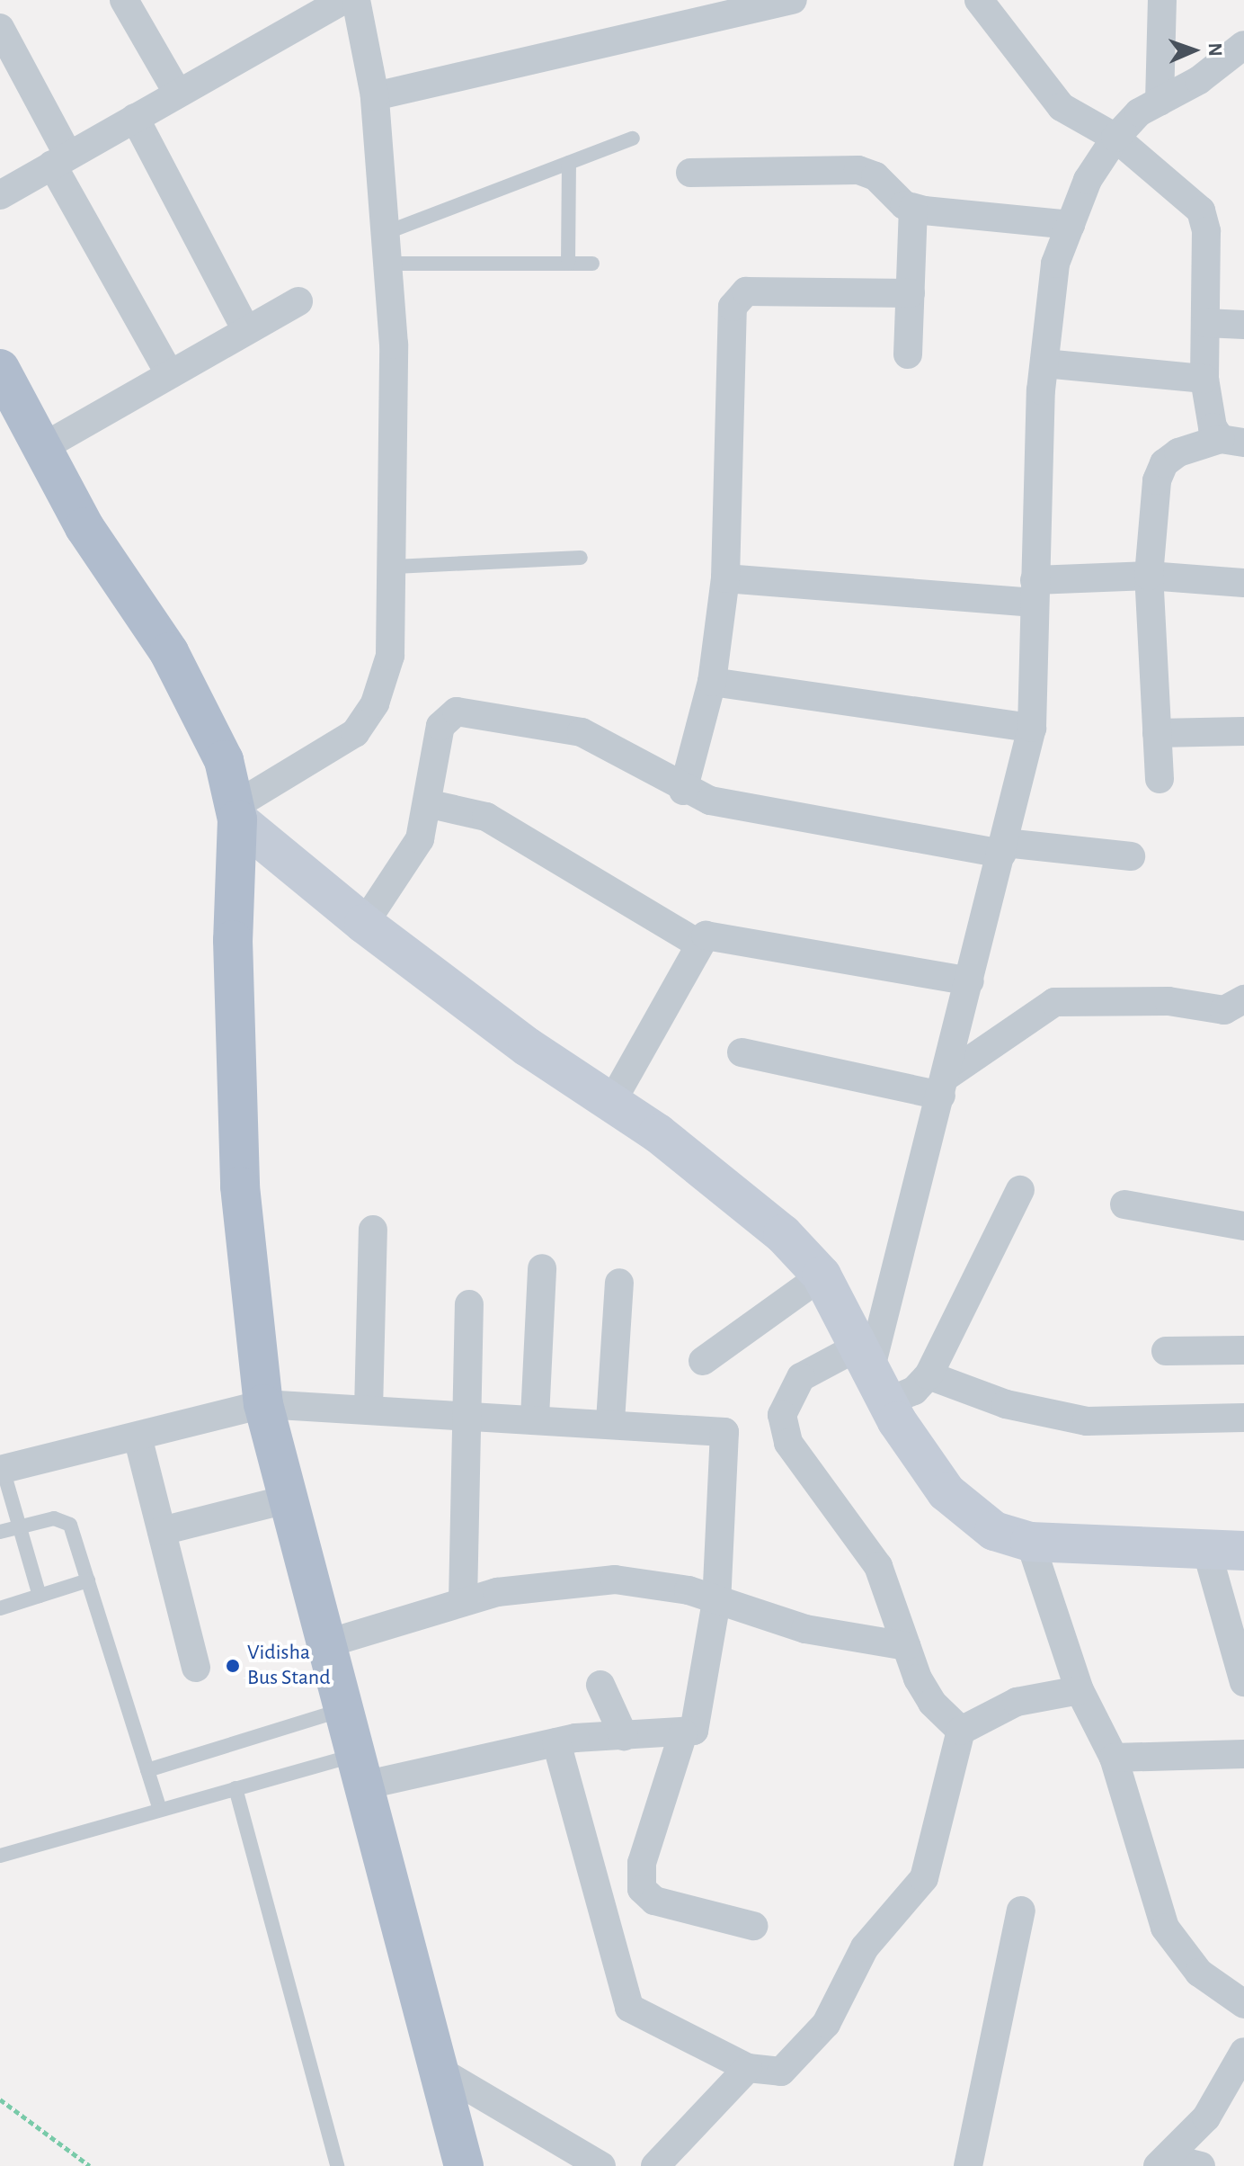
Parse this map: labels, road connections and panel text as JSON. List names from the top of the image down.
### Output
{
  "places": ["Vidisha Bus Stand"],
  "north": "right"
}
